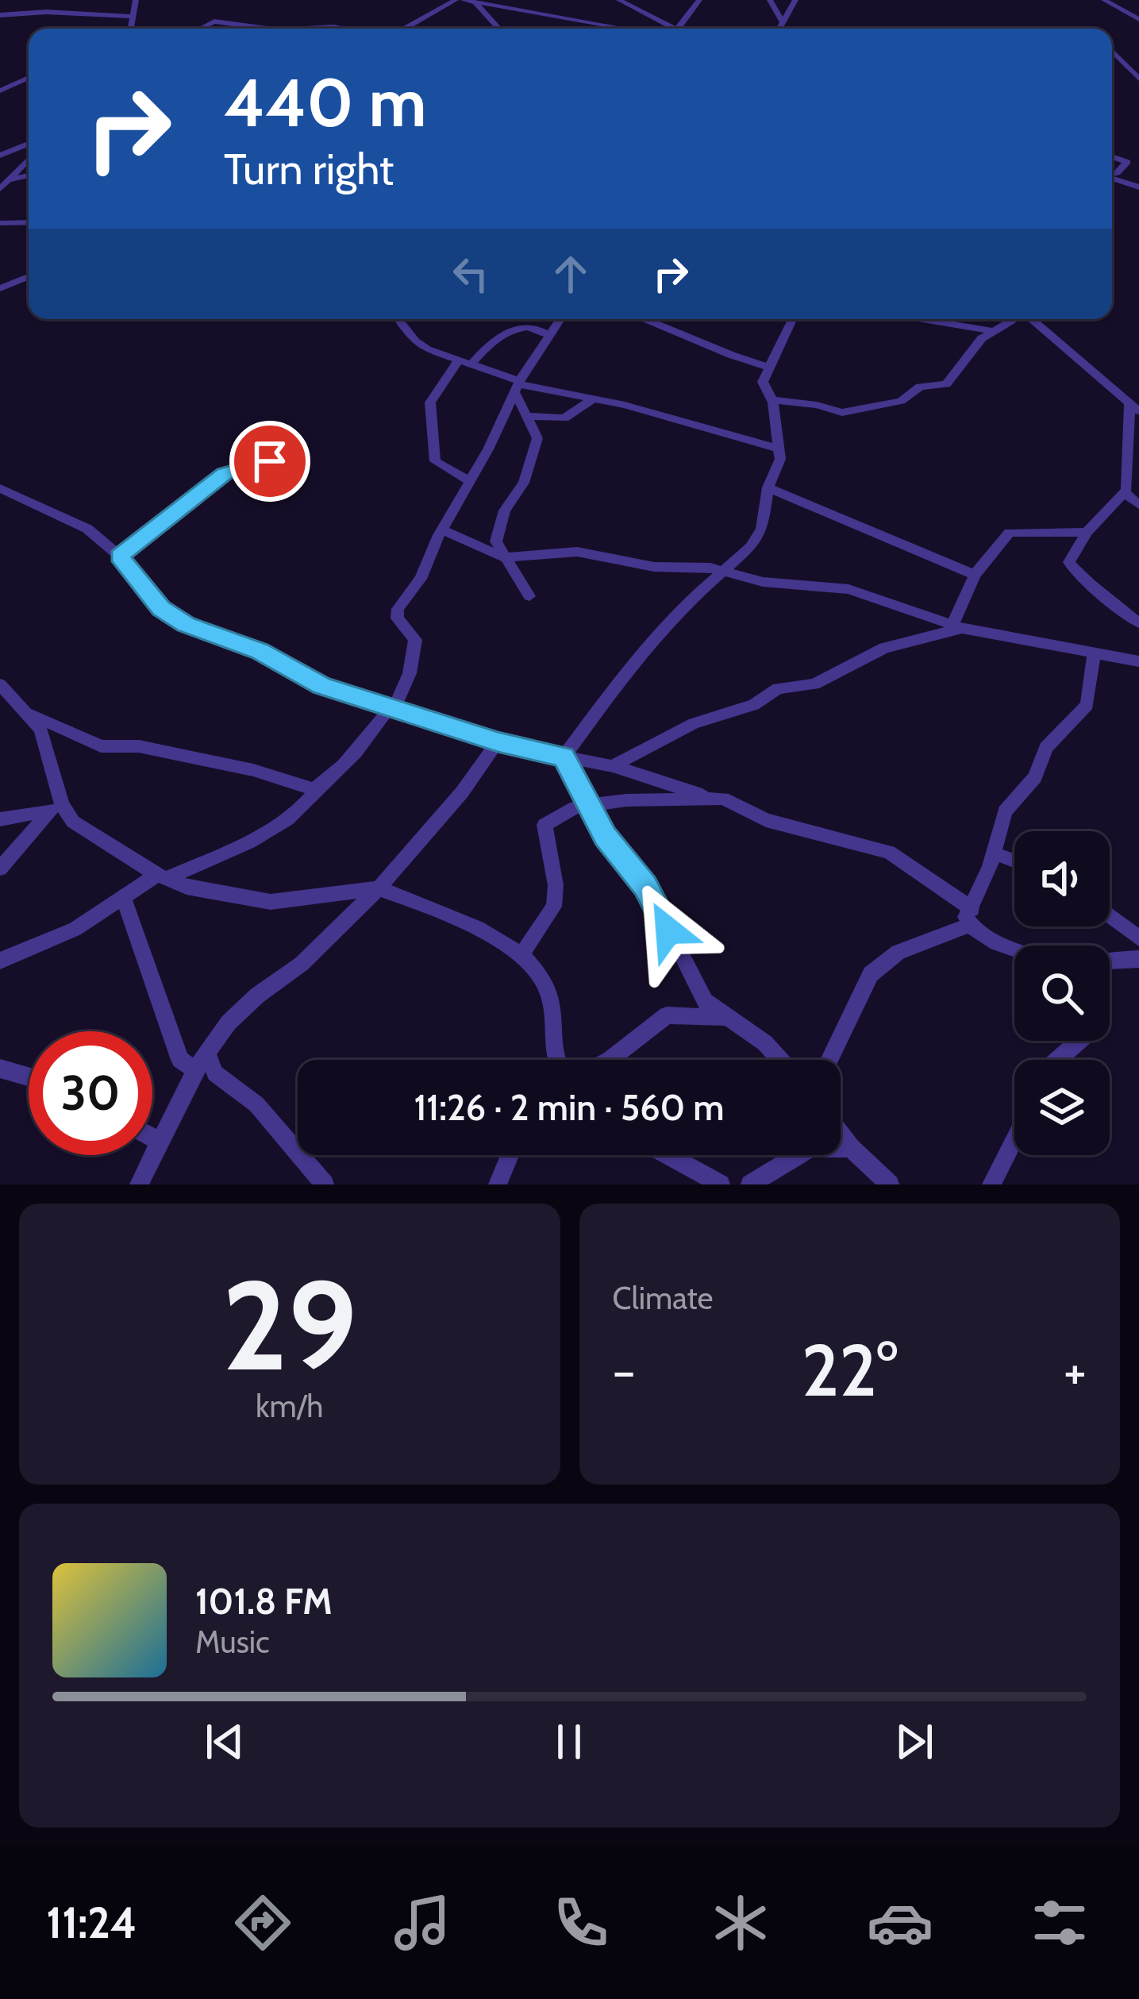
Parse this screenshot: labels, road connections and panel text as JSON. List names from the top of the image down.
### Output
{
  "page": {
    "turn": ["440 m", "Turn right"],
    "limit": "30",
    "trip": "11:26 · 2 min · 560 m",
    "tile": [
      ["29", "km/h"],
      "Climate"
    ],
    "heat": ["−", "22°", "+"],
    "song": ["101.8 FM", "Music"],
    "tabs": "11:24"
  }
}
